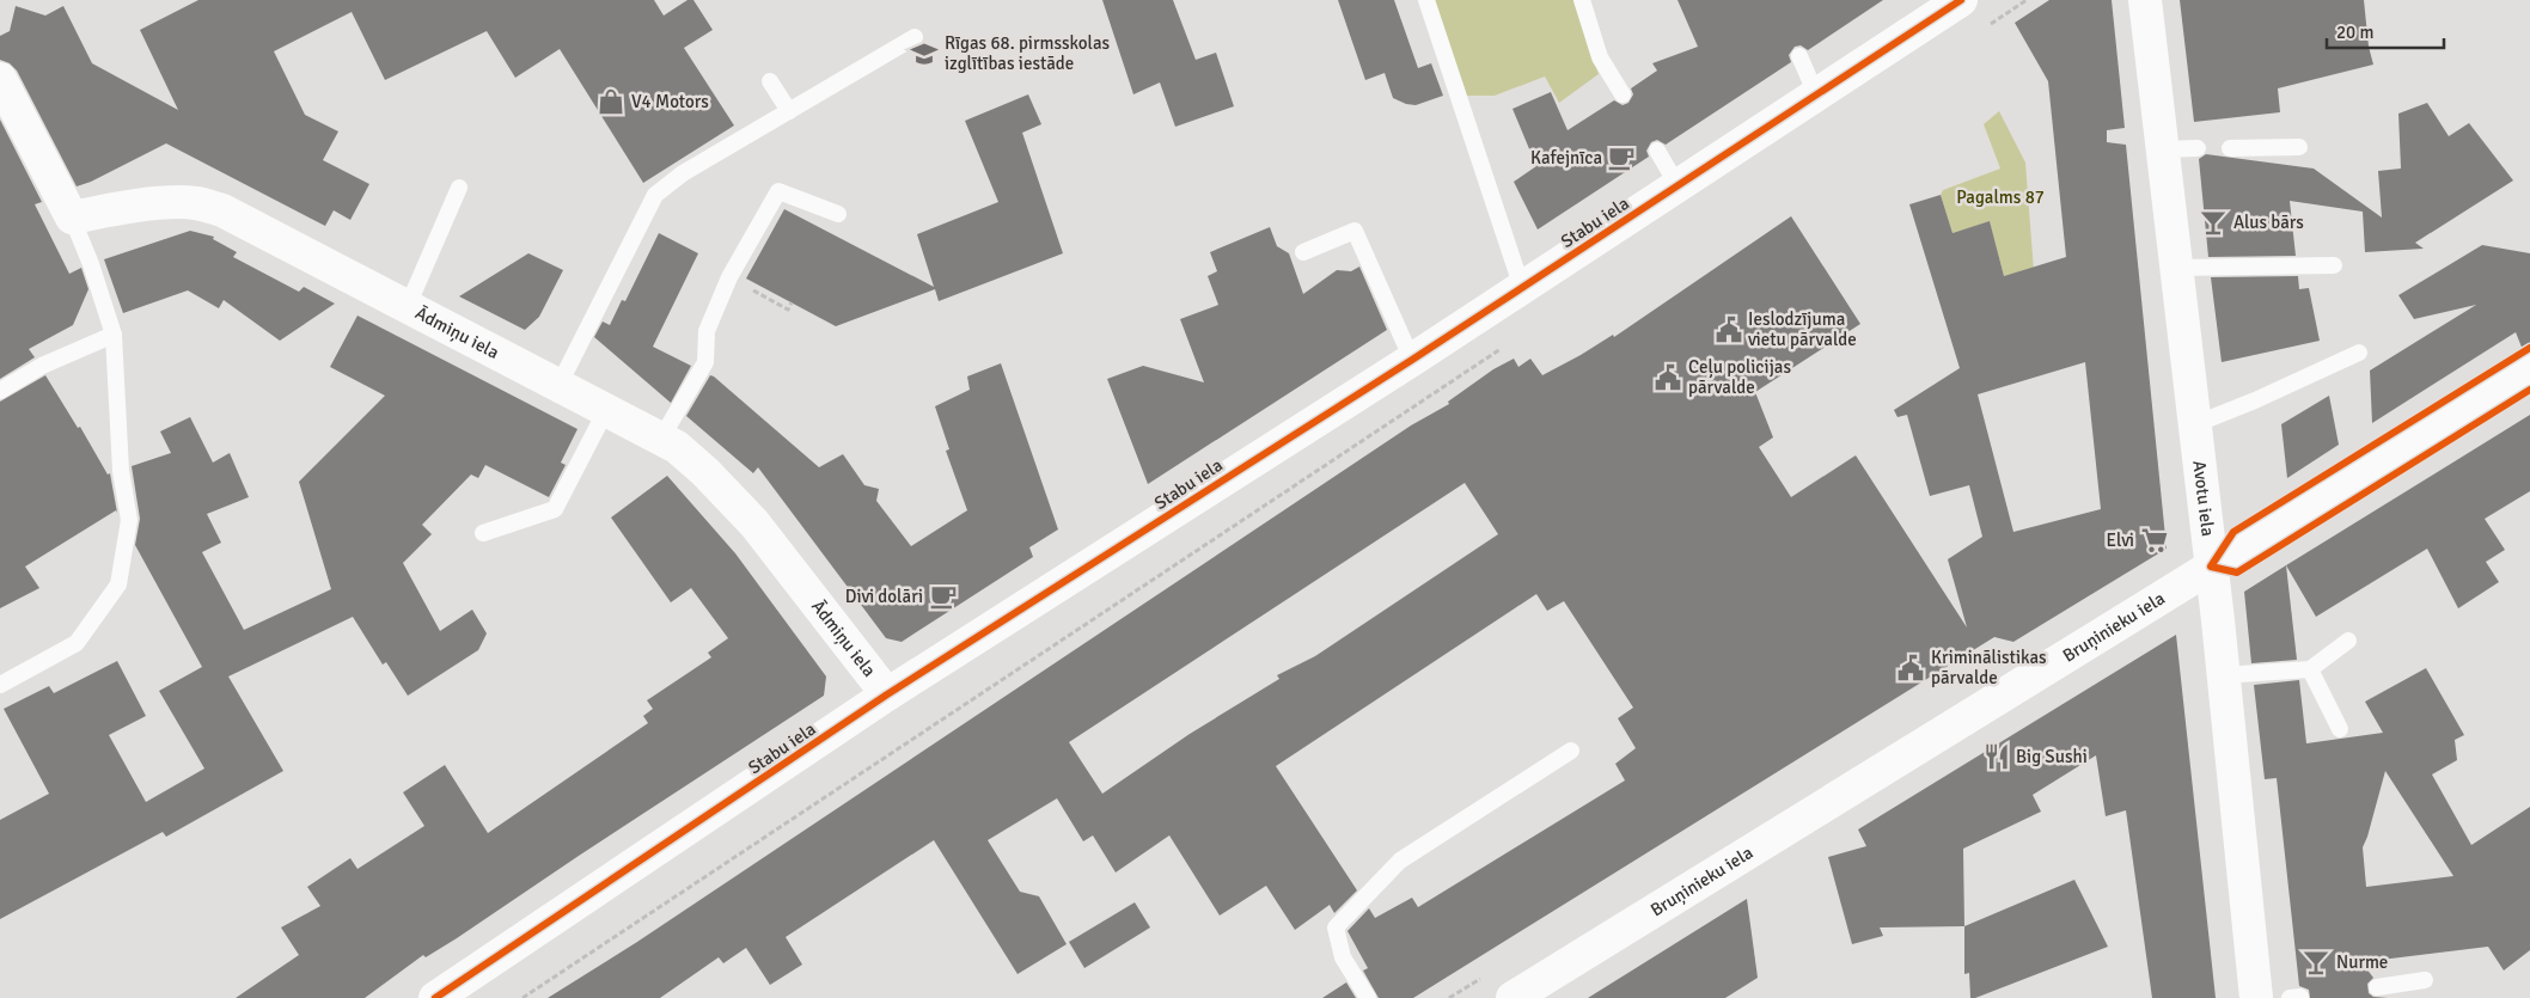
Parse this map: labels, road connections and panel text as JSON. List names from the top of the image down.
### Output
{
  "streets": {
    "street": [
      "Stabu iela",
      "Ādmiņu iela",
      "Avotu iela",
      "Bruņinieku iela"
    ]
  },
  "crossings": [
    ["Stabu iela", "Ādmiņu iela"],
    ["Avotu iela", "Bruņinieku iela"]
  ],
  "parks": ["Pagalms 87"],
  "places": {
    "school or university": ["Rīgas 68. pirmsskolas izglītības iestāde"],
    "shop": ["V4 Motors"],
    "cafe": ["Kafejnīca", "Divi dolāri"],
    "bar": ["Alus bārs", "Nurme"],
    "public building": ["Ieslodzījuma vietu pārvalde", "Ceļu policijas pārvalde", "Kriminālistikas pārvalde"],
    "supermarket": ["Elvi"],
    "restaurant": ["Big Sushi"]
  },
  "scale_bar": "20 m"
}
